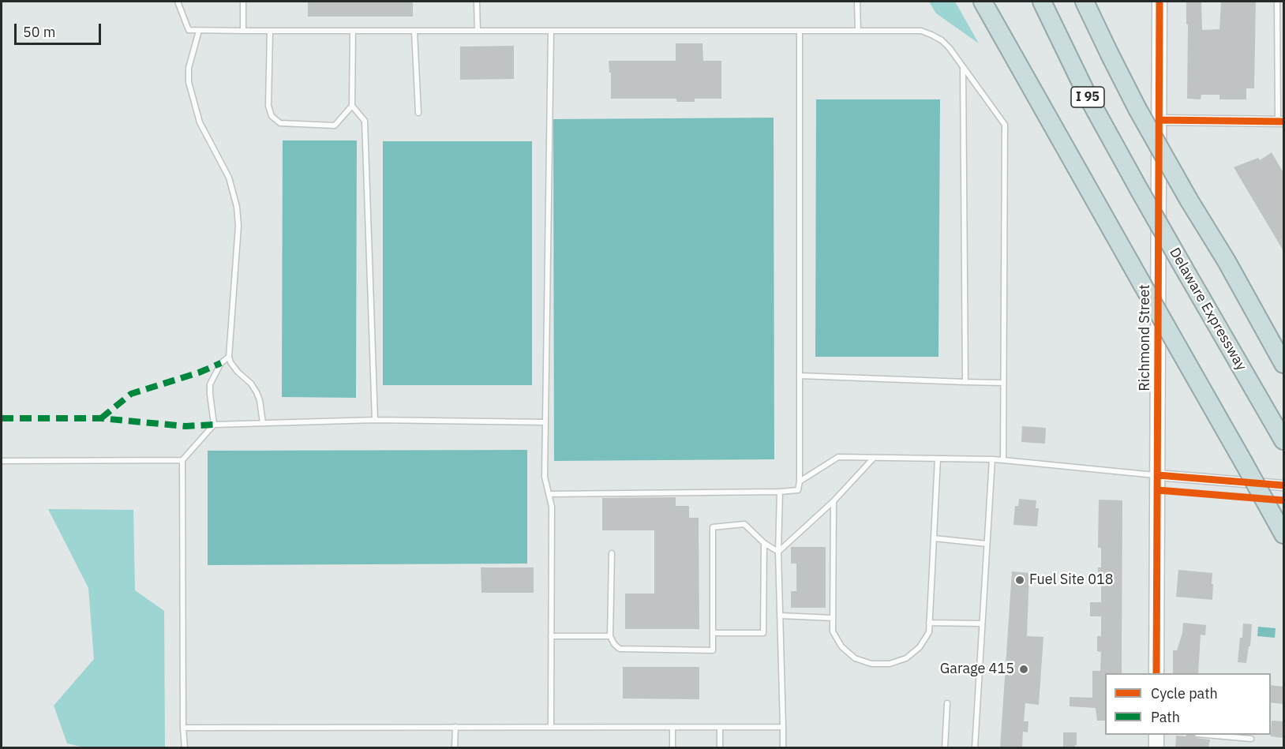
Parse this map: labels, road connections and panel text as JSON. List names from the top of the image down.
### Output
{
  "streets": {
    "highway": ["I 95", "Delaware Expressway"],
    "main road": ["Richmond Street"]
  },
  "places": ["Fuel Site 018", "Garage 415"],
  "legend": ["Cycle path", "Path"],
  "scale_bar": "50 m"
}
